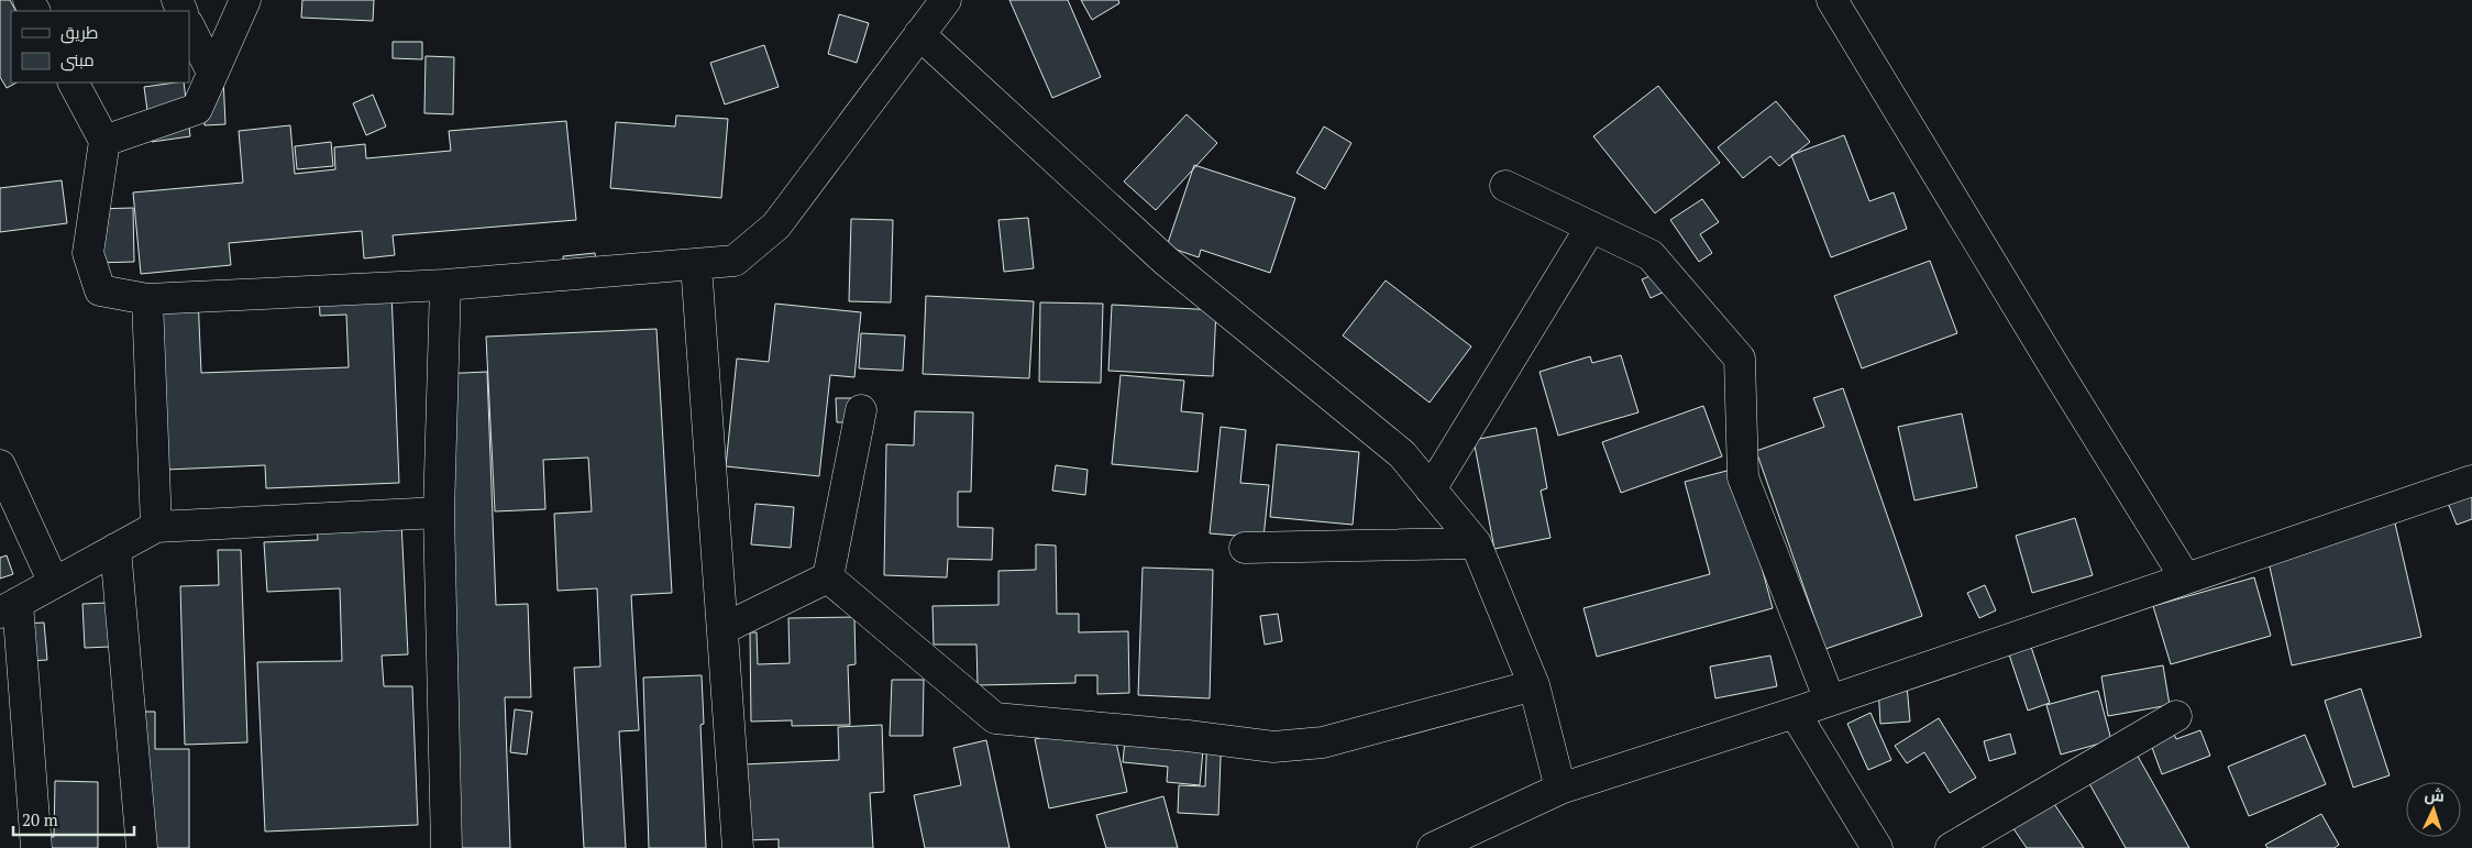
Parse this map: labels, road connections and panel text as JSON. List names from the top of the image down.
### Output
{
  "legend": ["طريق", "مبنى"],
  "scale_bar": "20 m",
  "north": "top"
}
